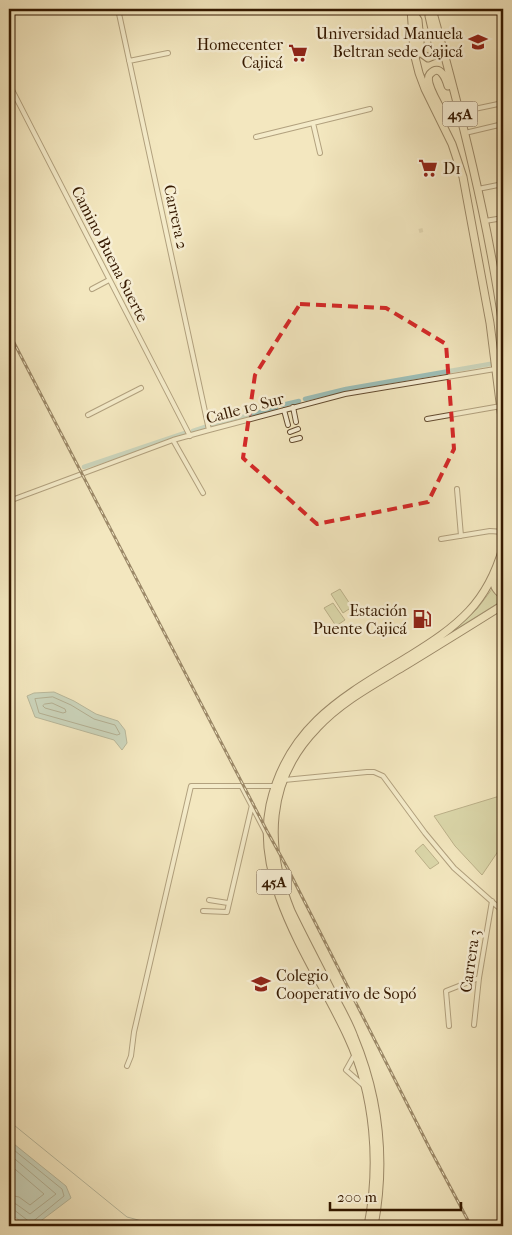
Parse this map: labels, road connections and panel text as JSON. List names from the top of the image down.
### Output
{
  "streets": {
    "highway": ["45A"],
    "street": [
      "Carrera 2",
      "Camino Buena Suerte",
      "Calle 10 Sur",
      "Carrera 3"
    ]
  },
  "crossings": [
    ["45A", "Calle 10 Sur"],
    ["Carrera 2", "Calle 10 Sur"],
    ["Camino Buena Suerte", "Calle 10 Sur"]
  ],
  "places": {
    "school or university": ["Universidad Manuela Beltran sede Cajicá", "Colegio Cooperativo de Sopó"],
    "supermarket": ["Homecenter Cajicá", "D1"],
    "fuel station": ["Estación Puente Cajicá"]
  },
  "scale_bar": "200 m"
}
